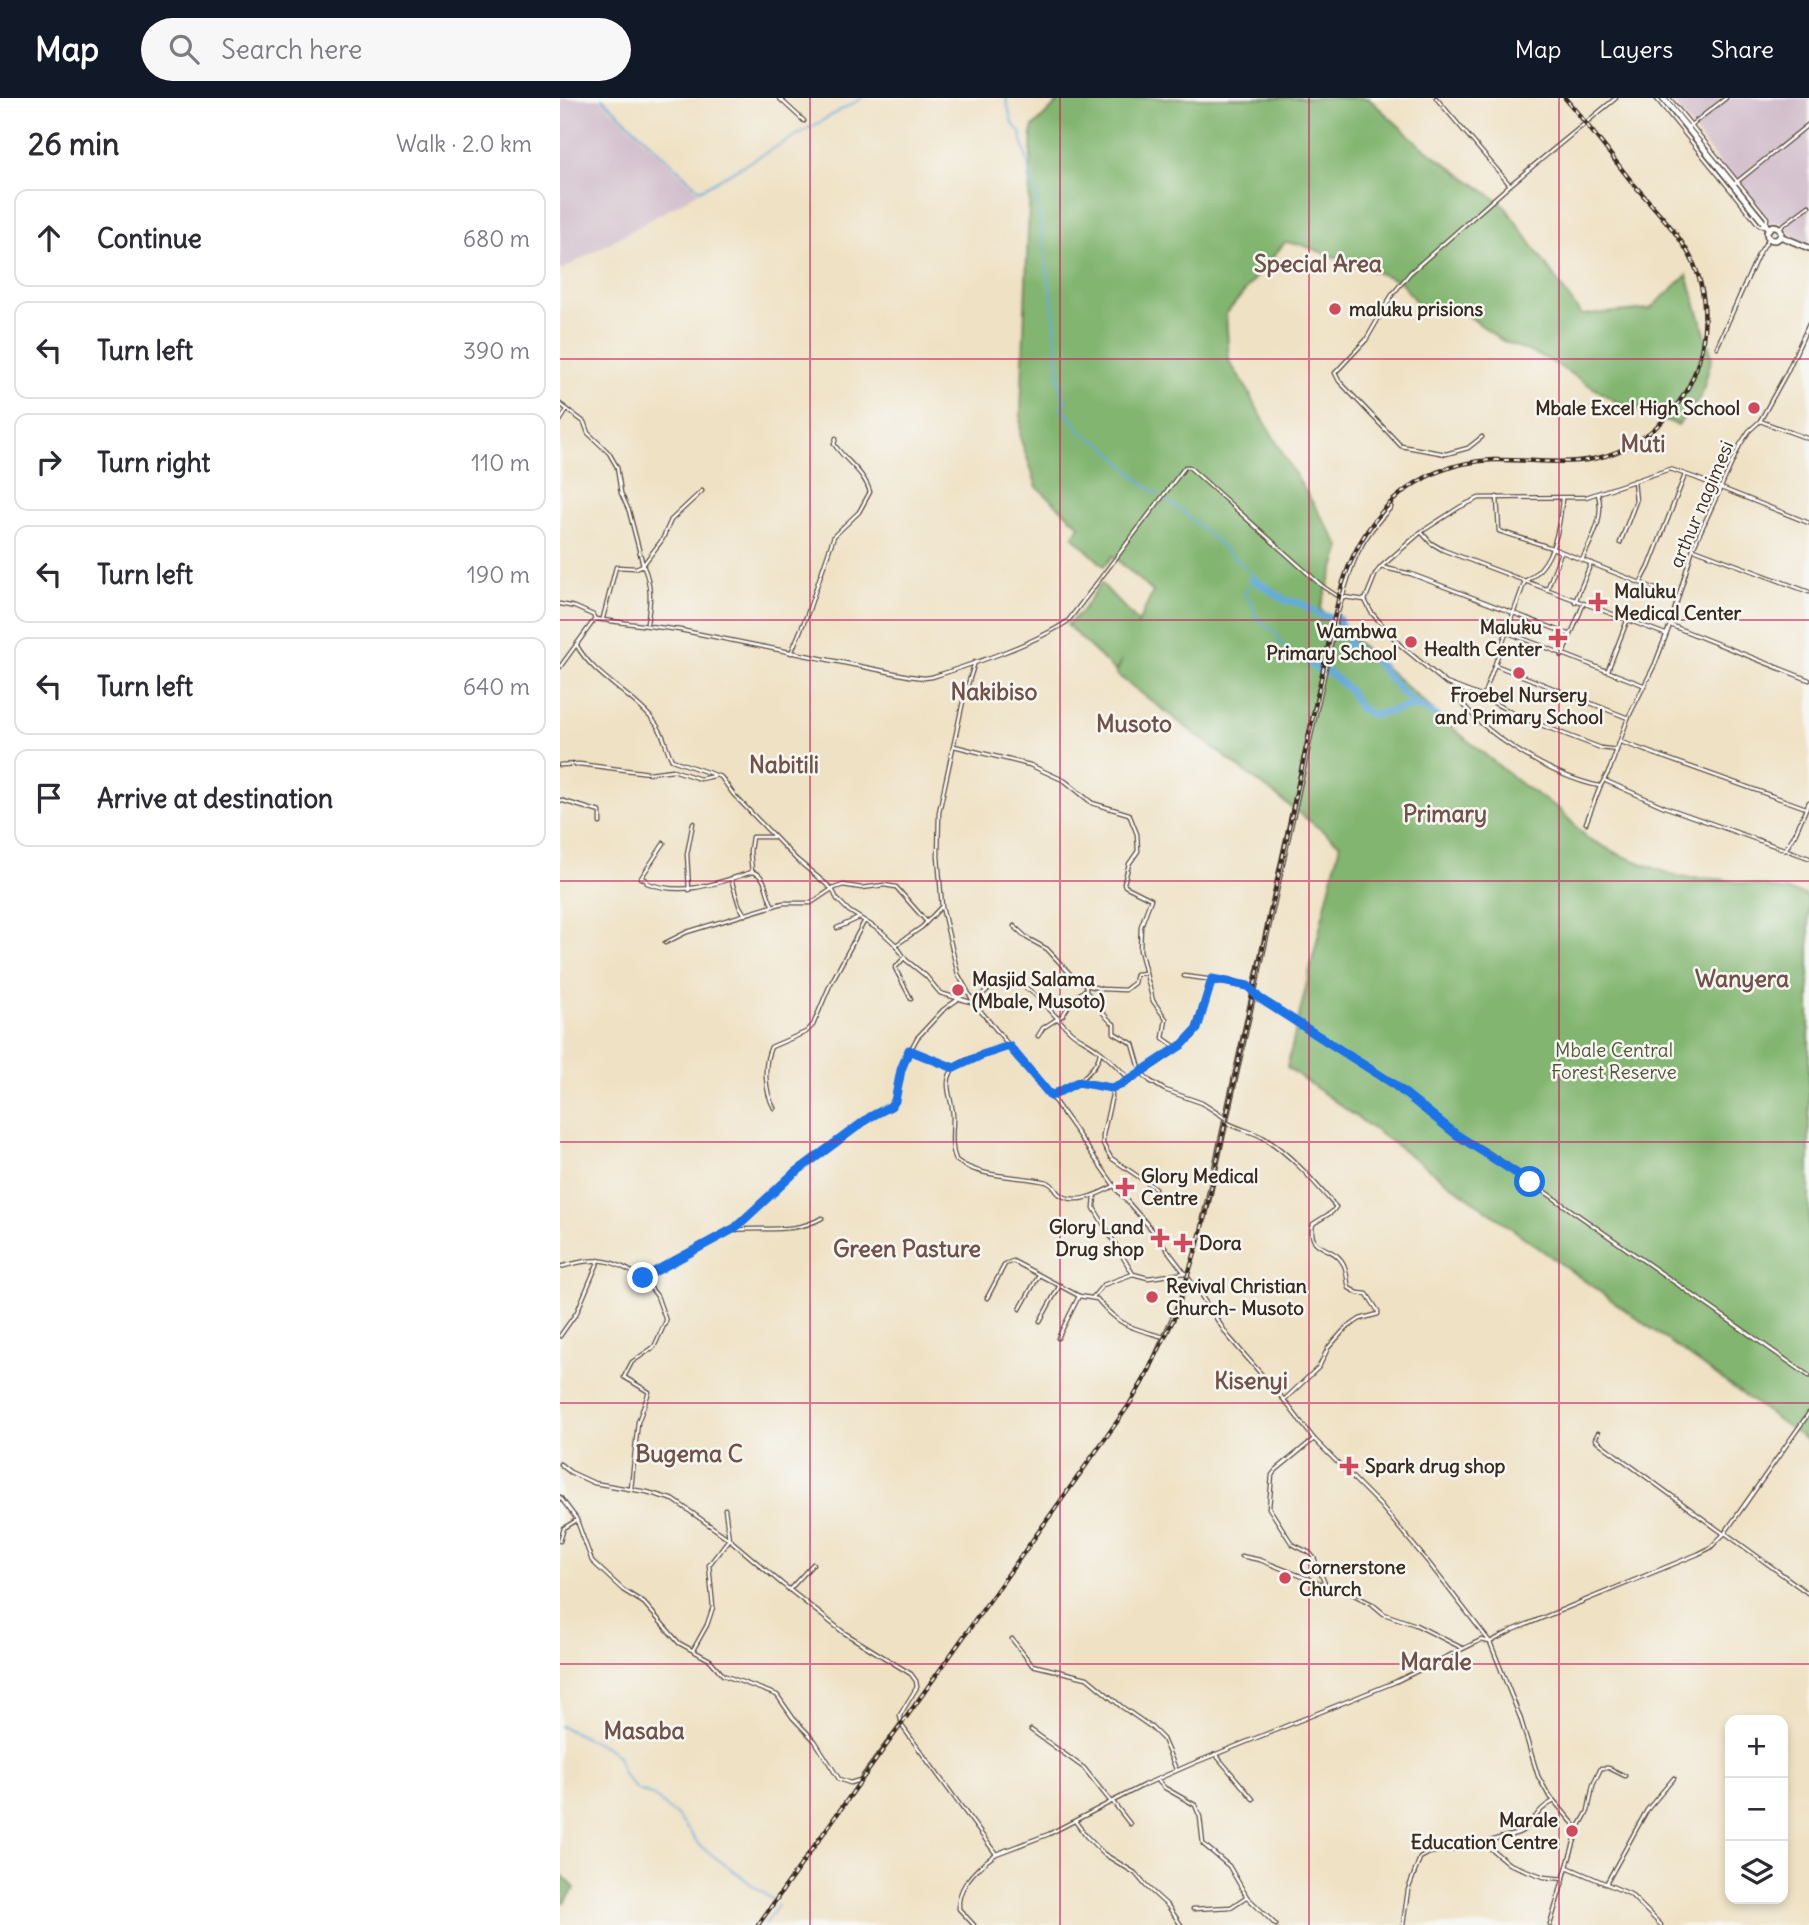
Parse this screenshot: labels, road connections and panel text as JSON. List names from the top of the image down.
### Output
{
  "streets": {
    "street": ["arthur nagimesi"]
  },
  "districts": [
    "Special Area",
    "Muti",
    "Nakibiso",
    "Musoto",
    "Nabitili",
    "Primary",
    "Wanyera",
    "Green Pasture",
    "Kisenyi",
    "Bugema C",
    "Marale",
    "Masaba"
  ],
  "parks": ["Mbale Central Forest Reserve"],
  "places": {
    "other": [
      "maluku prisions",
      "Mbale Excel High School",
      "Wambwa Primary School",
      "Froebel Nursery and Primary School",
      "Masjid Salama (Mbale, Musoto)",
      "Revival Christian Church- Musoto",
      "Cornerstone Church",
      "Marale Education Centre"
    ],
    "health": [
      "Maluku Medical Center",
      "Maluku Health Center",
      "Glory Medical Centre",
      "Glory Land Drug shop",
      "Dora",
      "Spark drug shop"
    ]
  },
  "page": {
    "header": "Map",
    "search": "Search here",
    "nav": ["Map", "Layers", "Share"],
    "heading": ["26 min", "Walk · 2.0 km"],
    "list": [
      ["Continue", "680 m"],
      ["Turn left", "390 m"],
      ["Turn right", "110 m"],
      ["Turn left", "190 m"],
      ["Turn left", "640 m"],
      "Arrive at destination"
    ],
    "map_buttons": ["+", "−"]
  }
}
